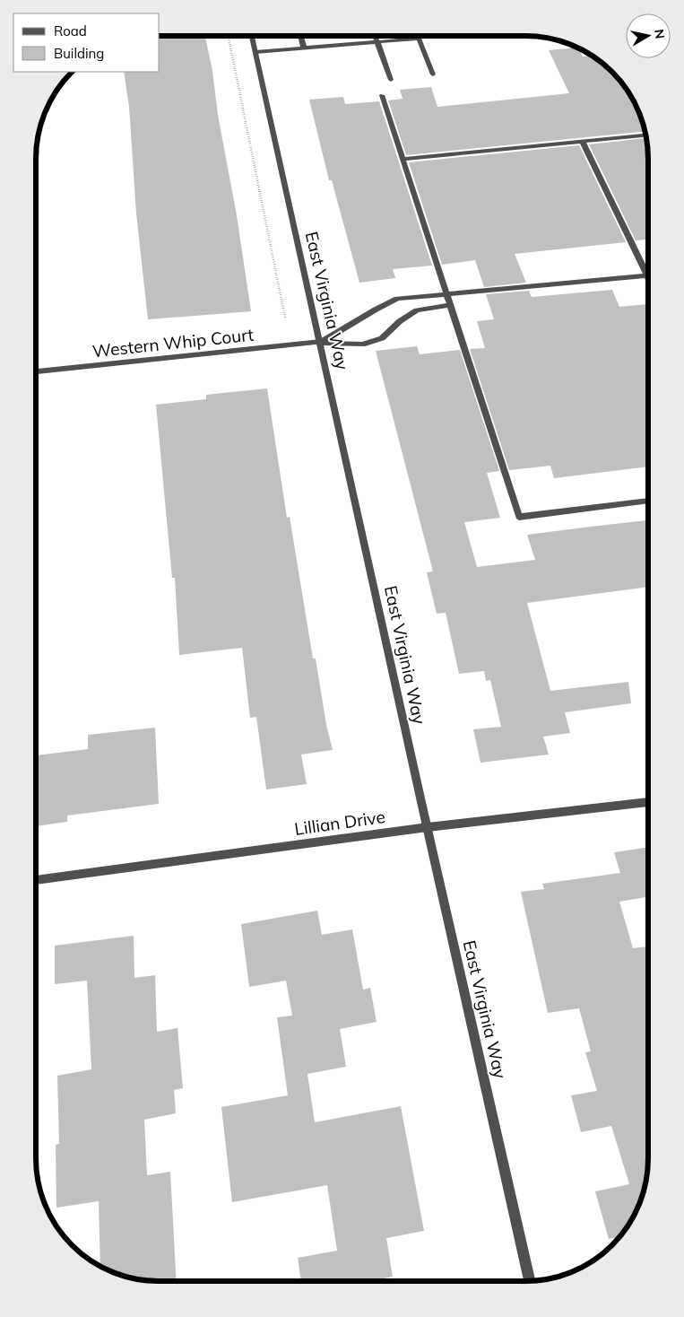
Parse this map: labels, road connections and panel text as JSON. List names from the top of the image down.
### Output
{
  "streets": {
    "street": ["East Virginia Way", "Western Whip Court", "Lillian Drive"]
  },
  "crossings": [
    ["East Virginia Way", "Western Whip Court"],
    ["East Virginia Way", "Lillian Drive"]
  ],
  "legend": ["Road", "Building"],
  "north": "right"
}
